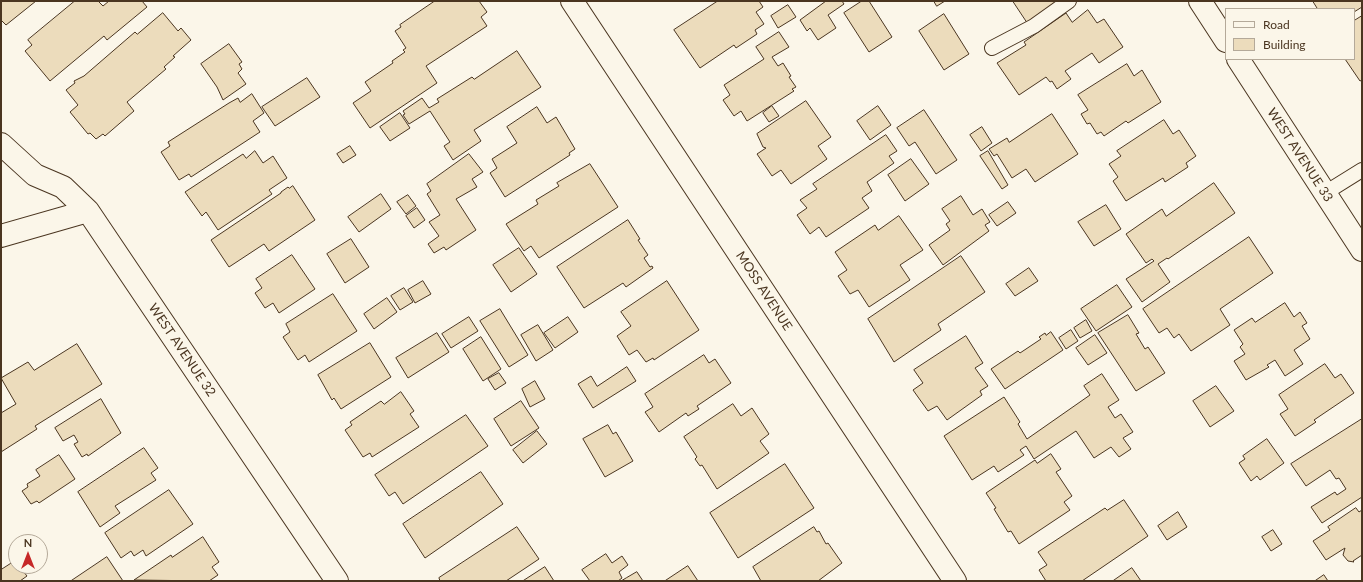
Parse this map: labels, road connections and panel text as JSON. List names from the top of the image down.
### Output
{
  "streets": {
    "street": ["WEST AVENUE 33", "MOSS AVENUE", "WEST AVENUE 32"]
  },
  "legend": ["Road", "Building"],
  "north": "top"
}
